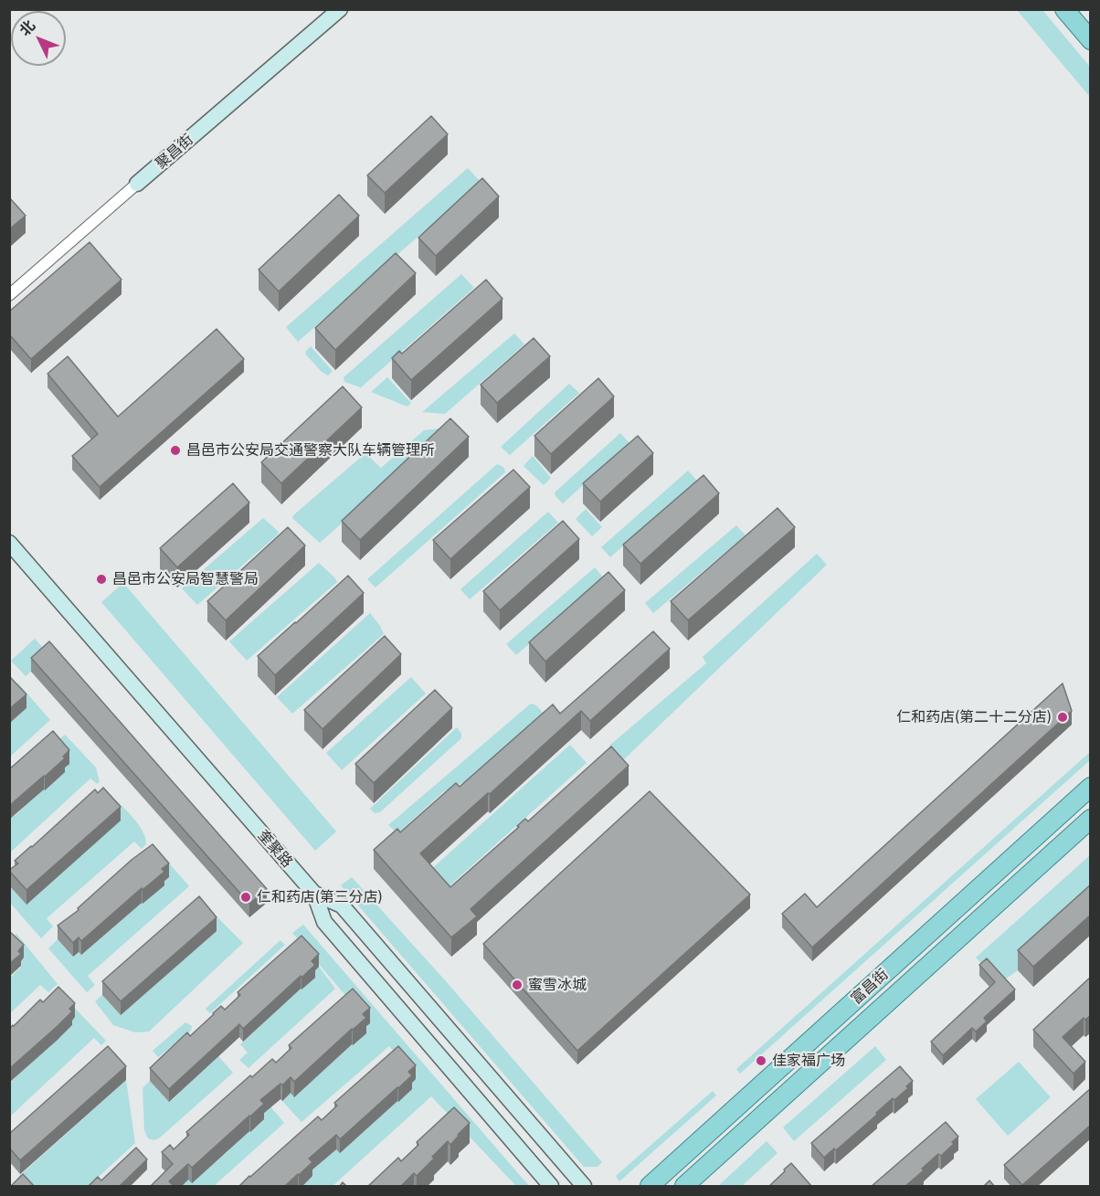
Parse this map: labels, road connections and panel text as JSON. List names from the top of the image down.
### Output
{
  "streets": {
    "main road": ["富昌街"],
    "street": ["聚昌街", "奎聚路"]
  },
  "places": [
    "昌邑市公安局交通警察大队车辆管理所",
    "昌邑市公安局智慧警局",
    "仁和药店(第二十二分店)",
    "仁和药店(第三分店)",
    "蜜雪冰城",
    "佳家福广场"
  ],
  "north": "top left"
}
